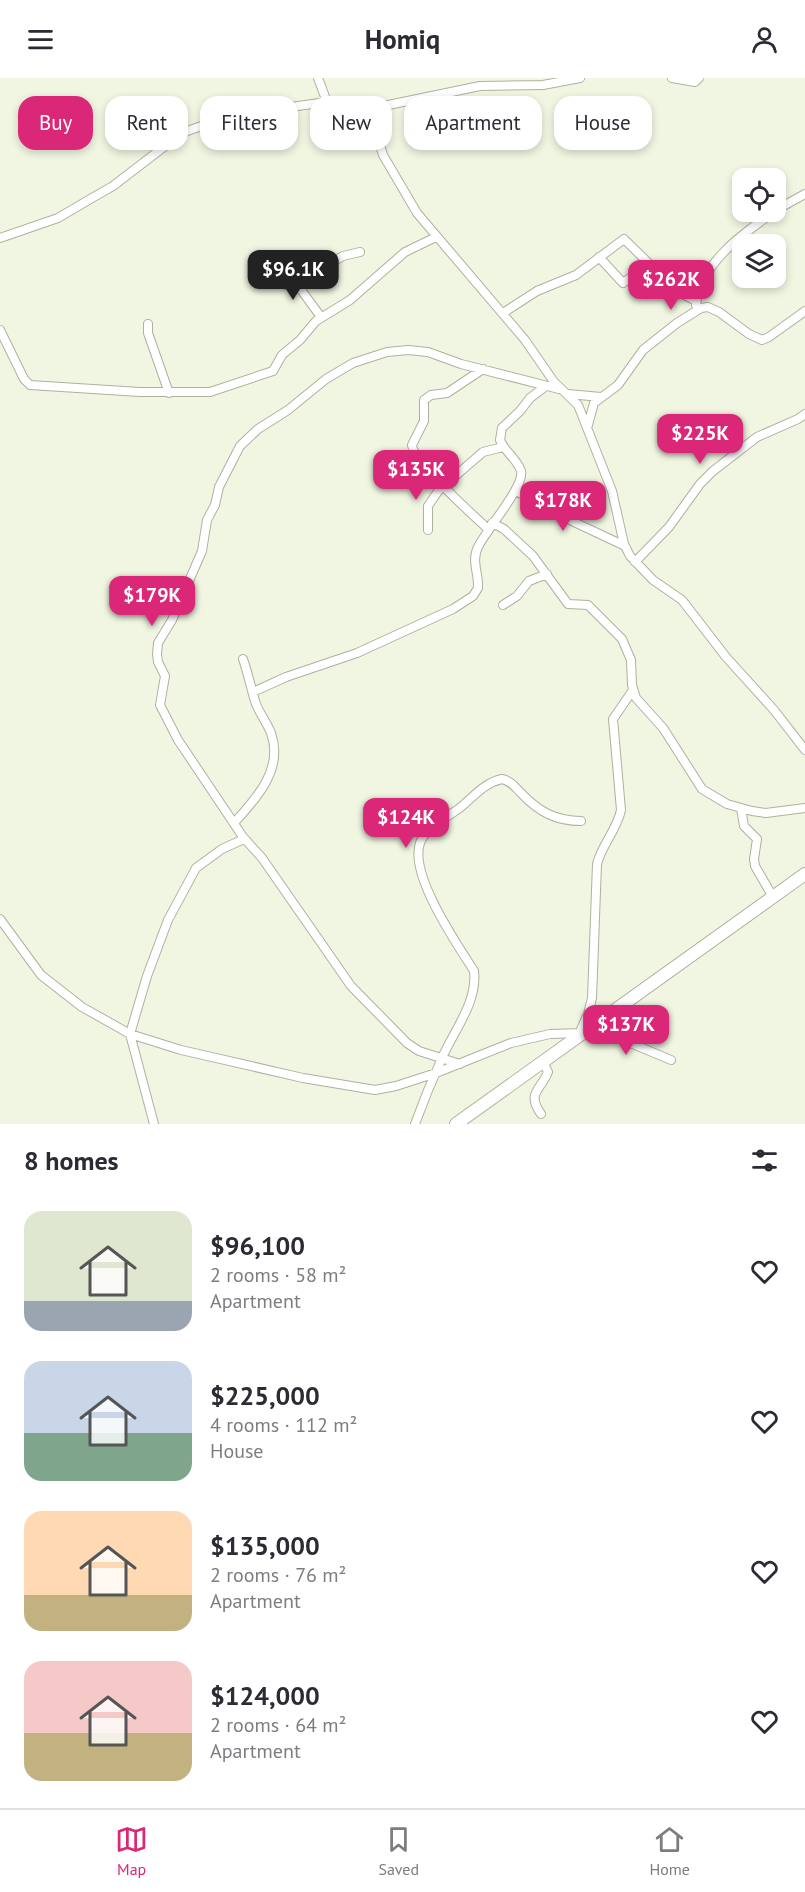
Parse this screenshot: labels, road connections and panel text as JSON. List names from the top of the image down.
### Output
{
  "page": {
    "header": "Homiq",
    "chip": [
      "Buy",
      "Rent",
      "Filters",
      "New",
      "Apartment",
      "House"
    ],
    "price": [
      "$96.1K",
      "$262K",
      "$225K",
      "$135K",
      "$178K",
      "$179K",
      "$124K",
      "$137K"
    ],
    "heading": "8 homes",
    "list": [
      {
        "name": "$96,100",
        "note": "2 rooms · 58 m² · Apartment"
      },
      {
        "name": "$225,000",
        "note": "4 rooms · 112 m² · House"
      },
      {
        "name": "$135,000",
        "note": "2 rooms · 76 m² · Apartment"
      },
      {
        "name": "$124,000",
        "note": "2 rooms · 64 m² · Apartment"
      }
    ],
    "tabs": ["Map", "Saved", "Home"]
  }
}
